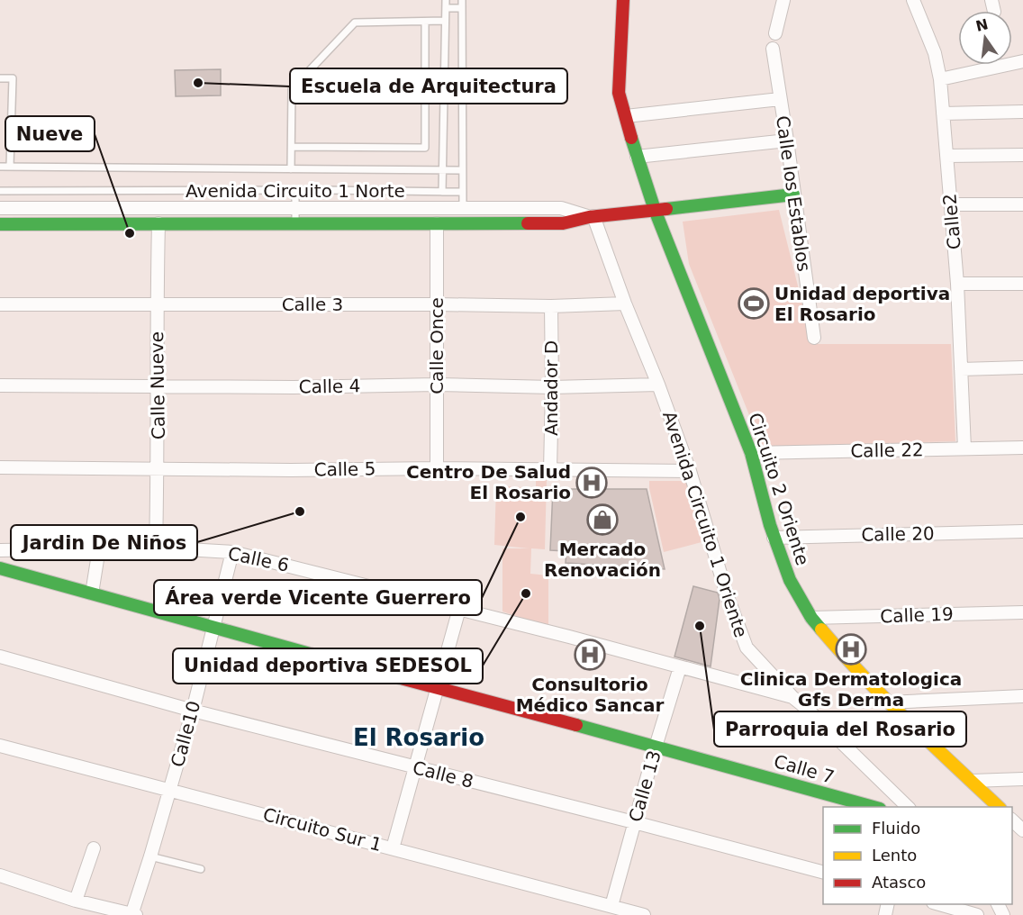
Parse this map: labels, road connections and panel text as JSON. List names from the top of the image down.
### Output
{
  "streets": {
    "street": [
      "Avenida Circuito 1 Norte",
      "Calle los Establos",
      "Calle2",
      "Calle 3",
      "Calle Once",
      "Calle Nueve",
      "Calle 4",
      "Andador D",
      "Calle 22",
      "Calle 5",
      "Circuito 2 Oriente",
      "Avenida Circuito 1 Oriente",
      "Calle 20",
      "Calle 6",
      "Calle 19",
      "Calle10",
      "Calle 7",
      "Calle 8",
      "Calle 13",
      "Circuito Sur 1"
    ]
  },
  "crossings": [
    ["Avenida Circuito 1 Norte", "Calle Once"],
    ["Avenida Circuito 1 Norte", "Calle Nueve"],
    ["Avenida Circuito 1 Norte", "Avenida Circuito 1 Oriente"],
    ["Calle2", "Calle 22"],
    ["Calle 3", "Calle Once"],
    ["Calle 3", "Calle Nueve"],
    ["Calle 3", "Andador D"],
    ["Calle 3", "Avenida Circuito 1 Oriente"],
    ["Calle Once", "Calle 4"],
    ["Calle Once", "Calle 5"],
    ["Calle Nueve", "Calle 4"],
    ["Calle Nueve", "Calle 5"],
    ["Calle Nueve", "Calle 6"],
    ["Calle 4", "Andador D"],
    ["Calle 4", "Avenida Circuito 1 Oriente"],
    ["Andador D", "Calle 5"],
    ["Calle 22", "Circuito 2 Oriente"],
    ["Calle 5", "Avenida Circuito 1 Oriente"],
    ["Circuito 2 Oriente", "Calle 20"],
    ["Circuito 2 Oriente", "Calle 19"],
    ["Avenida Circuito 1 Oriente", "Calle 6"],
    ["Calle 6", "Calle10"],
    ["Calle 6", "Calle 13"],
    ["Calle10", "Calle 7"],
    ["Calle10", "Calle 8"],
    ["Calle10", "Circuito Sur 1"],
    ["Calle 7", "Calle 13"],
    ["Calle 8", "Calle 13"],
    ["Calle 13", "Circuito Sur 1"]
  ],
  "districts": ["El Rosario"],
  "places": {
    "other": [
      "Escuela de Arquitectura",
      "Nueve",
      "Jardin De Niños",
      "Área verde Vicente Guerrero",
      "Unidad deportiva SEDESOL",
      "Parroquia del Rosario"
    ],
    "sports": ["Unidad deportiva El Rosario"],
    "hospital": ["Centro De Salud El Rosario", "Clinica Dermatologica Gfs Derma", "Consultorio Médico Sancar"],
    "shop": ["Mercado Renovación"]
  },
  "legend": ["Fluido", "Lento", "Atasco"],
  "north": "top"
}
